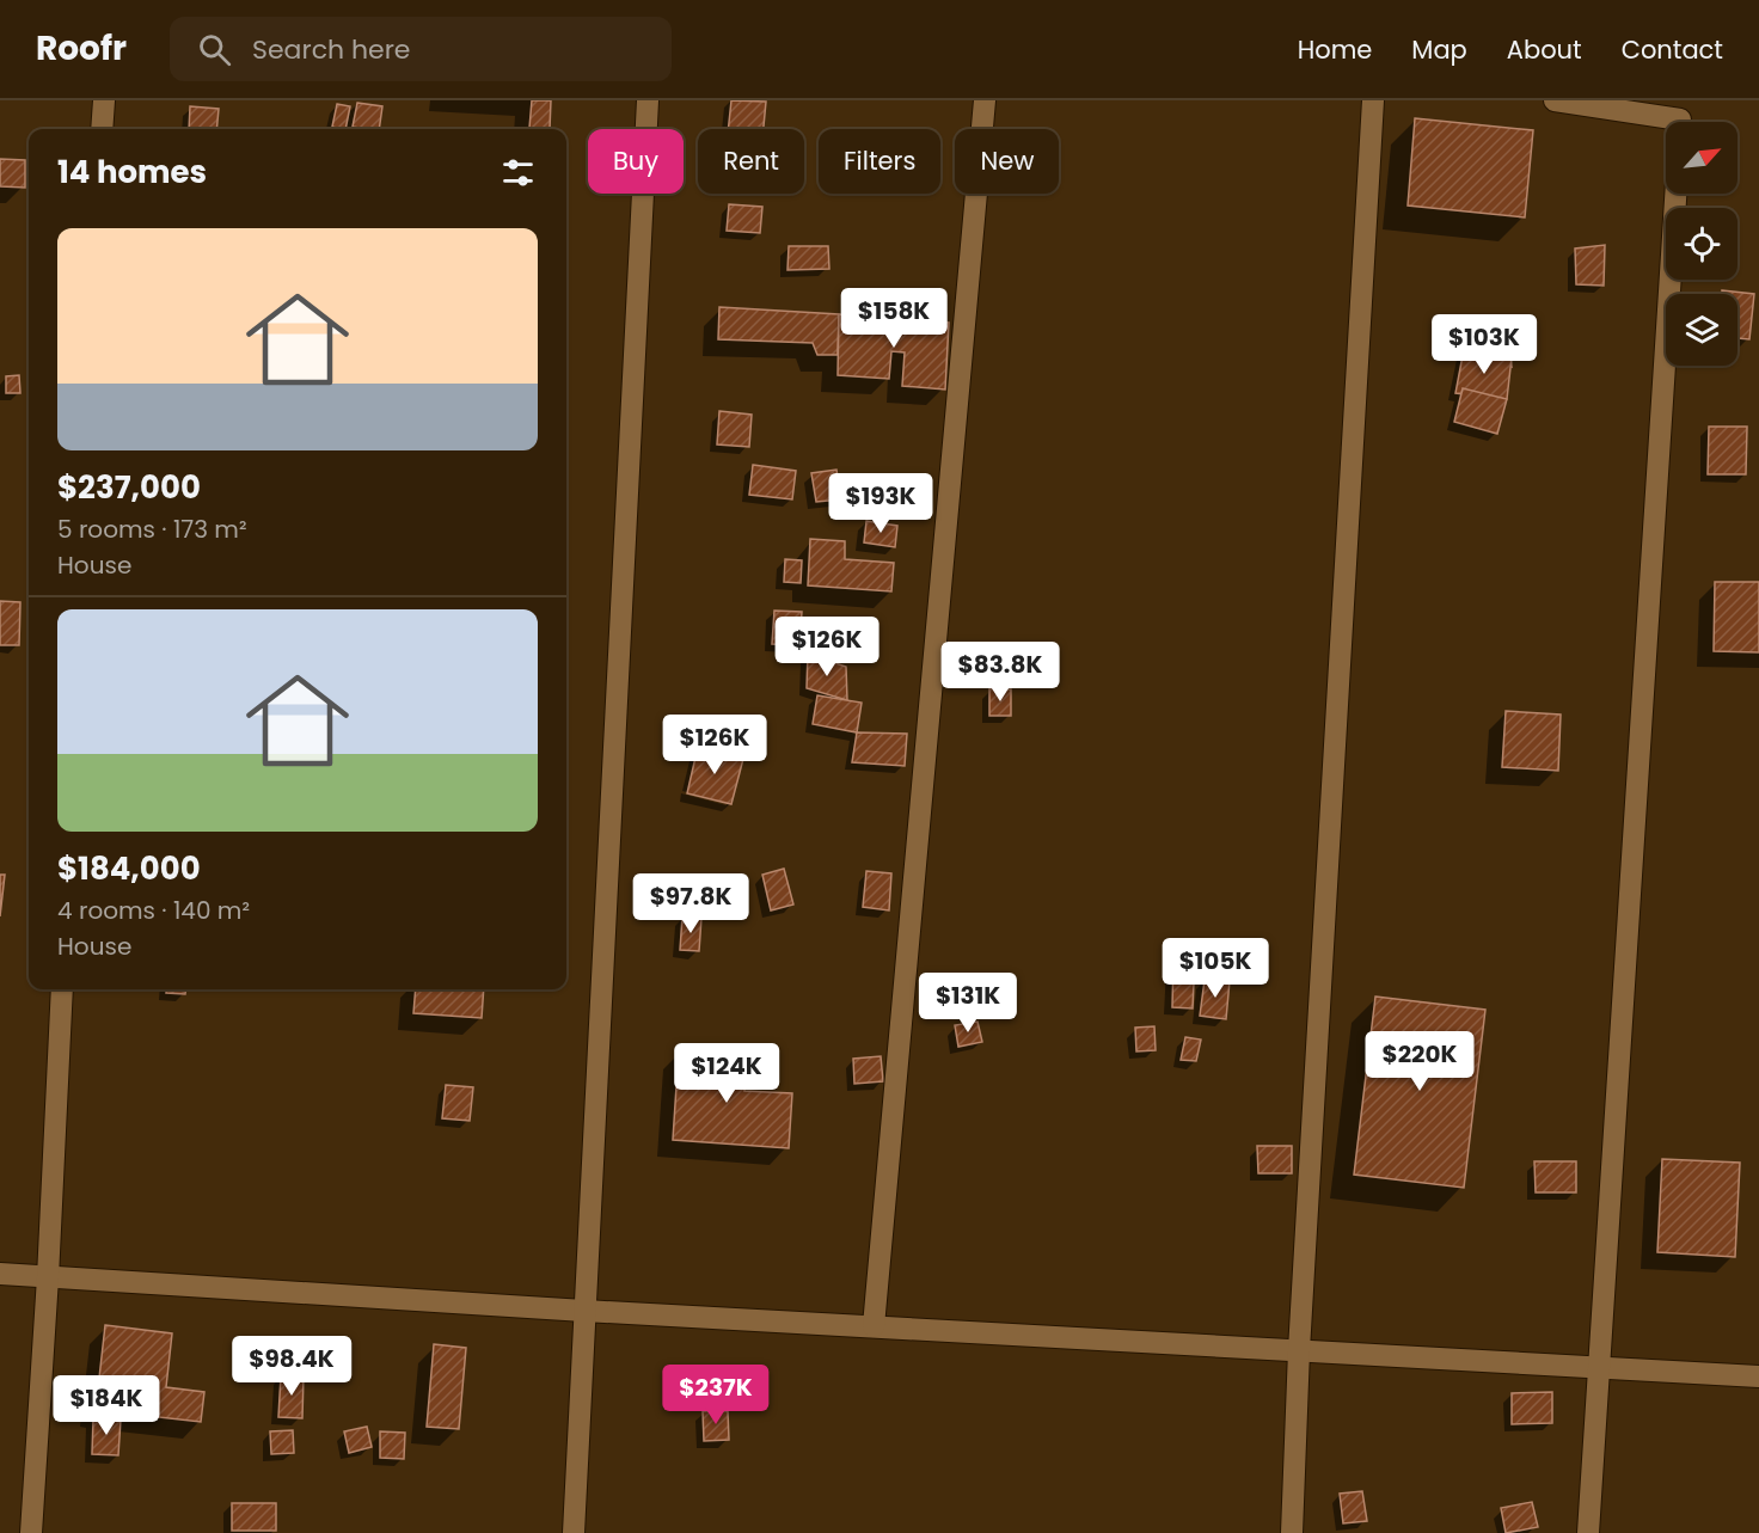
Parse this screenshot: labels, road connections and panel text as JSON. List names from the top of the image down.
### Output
{
  "north": "top right",
  "page": {
    "header": "Roofr",
    "search": "Search here",
    "nav": [
      "Home",
      "Map",
      "About",
      "Contact"
    ],
    "chip": [
      "Buy",
      "Rent",
      "Filters",
      "New"
    ],
    "heading": "14 homes",
    "list": [
      {
        "name": "$237,000",
        "note": "5 rooms · 173 m² · House"
      },
      {
        "name": "$184,000",
        "note": "4 rooms · 140 m² · House"
      }
    ],
    "price": [
      "$158K",
      "$103K",
      "$193K",
      "$126K",
      "$83.8K",
      "$126K",
      "$97.8K",
      "$105K",
      "$131K",
      "$220K",
      "$124K",
      "$98.4K",
      "$237K",
      "$184K"
    ]
  }
}
